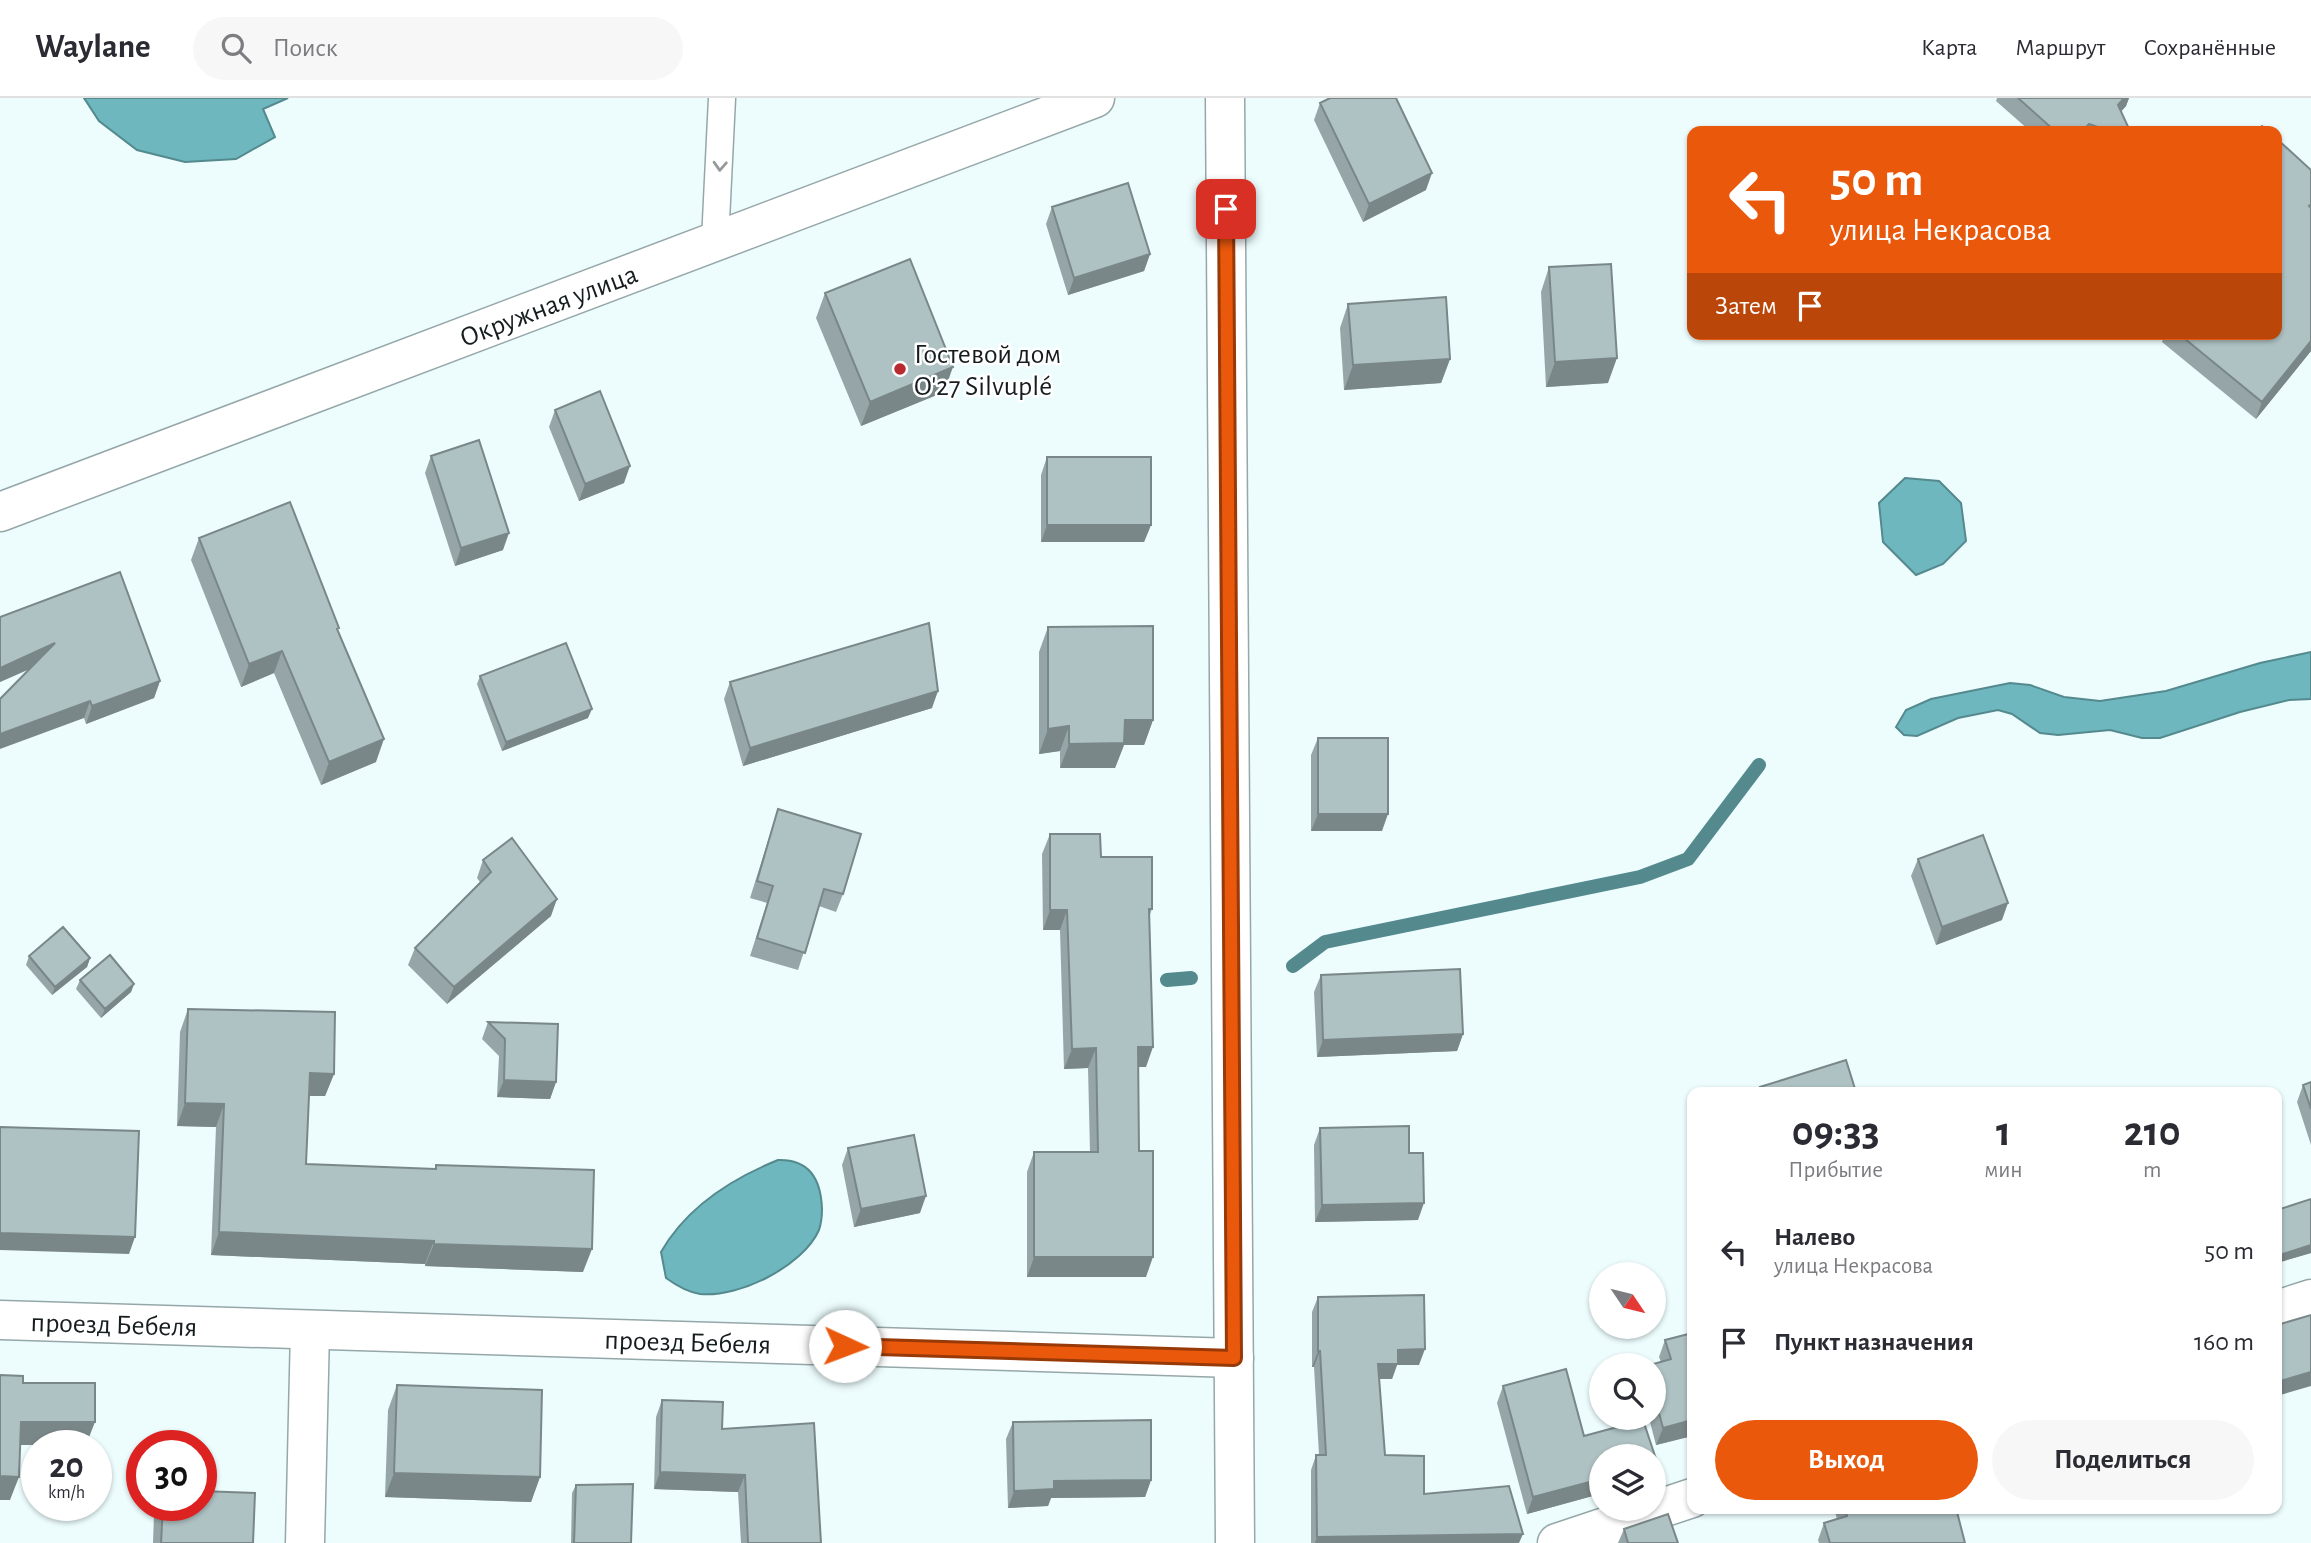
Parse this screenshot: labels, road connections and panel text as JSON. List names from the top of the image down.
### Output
{
  "streets": {
    "street": ["Окружная улица", "проезд Бебеля"]
  },
  "places": ["Гостевой дом O'27 Silvuplé"],
  "north": "bottom right",
  "page": {
    "header": "Waylane",
    "search": "Поиск",
    "nav": ["Карта", "Маршрут", "Сохранённые"],
    "turn": ["50 m", "улица Некрасова"],
    "then": "Затем",
    "eta": [
      "09:33",
      "Прибытие",
      "1",
      "мин",
      "210",
      "m"
    ],
    "list": [
      {
        "name": "Налево",
        "note": "улица Некрасова",
        "value": "50 m"
      },
      {
        "name": "Пункт назначения",
        "value": "160 m"
      }
    ],
    "buttons": ["Выход", "Поделиться"],
    "speed": "20 km/h",
    "limit": "30"
  }
}
